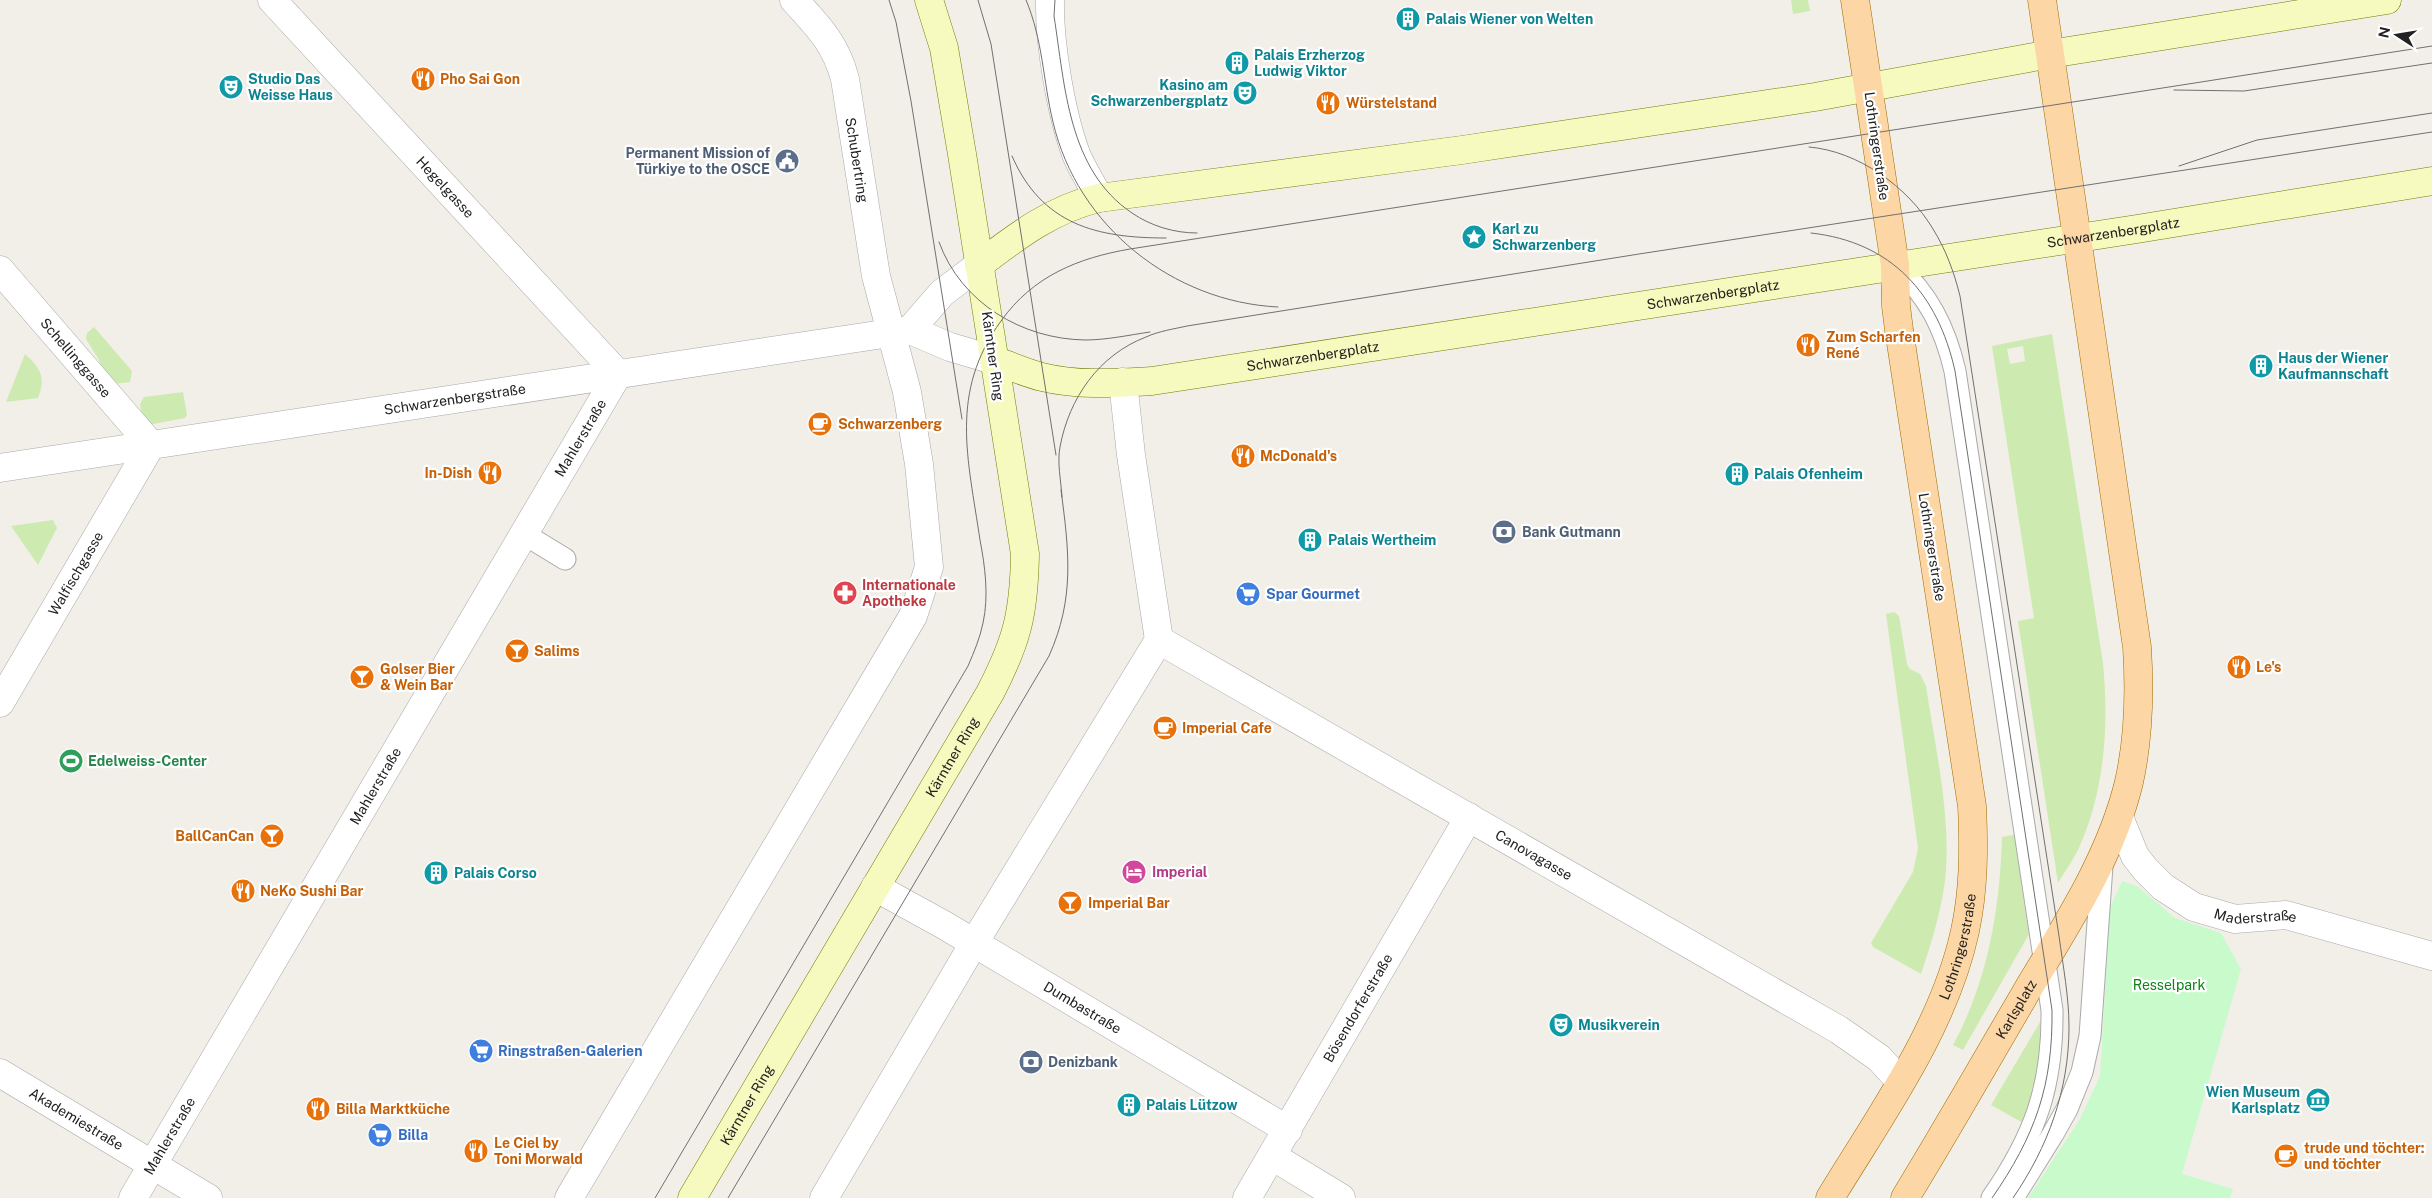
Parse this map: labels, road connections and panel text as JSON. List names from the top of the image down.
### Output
{
  "streets": {
    "main road": [
      "Lothringerstraße",
      "Schwarzenbergplatz",
      "Kärntner Ring",
      "Karlsplatz"
    ],
    "street": [
      "Schubertring",
      "Hegelgasse",
      "Schellinggasse",
      "Schwarzenbergstraße",
      "Mahlerstraße",
      "Walfischgasse",
      "Canovagasse",
      "Maderstraße",
      "Dumbastraße",
      "Bösendorferstraße",
      "Akademiestraße"
    ]
  },
  "crossings": [
    ["Lothringerstraße", "Schwarzenbergplatz"],
    ["Lothringerstraße", "Canovagasse"],
    ["Schubertring", "Schwarzenbergstraße"],
    ["Hegelgasse", "Schwarzenbergstraße"],
    ["Hegelgasse", "Mahlerstraße"],
    ["Schwarzenbergplatz", "Kärntner Ring"],
    ["Kärntner Ring", "Dumbastraße"],
    ["Schellinggasse", "Schwarzenbergstraße"],
    ["Schellinggasse", "Walfischgasse"],
    ["Schwarzenbergstraße", "Mahlerstraße"],
    ["Schwarzenbergstraße", "Walfischgasse"],
    ["Mahlerstraße", "Akademiestraße"],
    ["Canovagasse", "Bösendorferstraße"],
    ["Maderstraße", "Karlsplatz"],
    ["Dumbastraße", "Bösendorferstraße"]
  ],
  "parks": ["Resselpark"],
  "places": {
    "building": [
      "Palais Wiener von Welten",
      "Palais Erzherzog Ludwig Viktor",
      "Haus der Wiener Kaufmannschaft",
      "Palais Ofenheim",
      "Palais Wertheim",
      "Palais Corso",
      "Palais Lützow"
    ],
    "restaurant": [
      "Pho Sai Gon",
      "Würstelstand",
      "Zum Scharfen René",
      "McDonald's",
      "In-Dish",
      "Le's",
      "NeKo Sushi Bar",
      "Billa Marktküche",
      "Le Ciel by Toni Morwald"
    ],
    "theatre": ["Studio Das Weisse Haus", "Kasino am Schwarzenbergplatz", "Musikverein"],
    "public building": ["Permanent Mission of Türkiye to the OSCE"],
    "place": ["Karl zu Schwarzenberg"],
    "cafe": ["Schwarzenberg", "Imperial Cafe", "trude und töchter: und töchter"],
    "bank": ["Bank Gutmann", "Denizbank"],
    "pharmacy": ["Internationale Apotheke"],
    "supermarket": ["Spar Gourmet", "Ringstraßen-Galerien", "Billa"],
    "bar": [
      "Salims",
      "Golser Bier & Wein Bar",
      "BallCanCan",
      "Imperial Bar"
    ],
    "sports": ["Edelweiss-Center"],
    "hotel": ["Imperial"],
    "museum": ["Wien Museum Karlsplatz"]
  },
  "north": "left"
}
